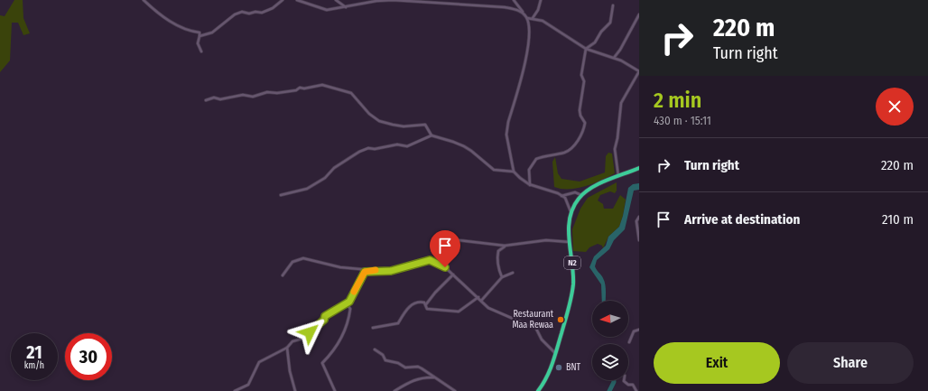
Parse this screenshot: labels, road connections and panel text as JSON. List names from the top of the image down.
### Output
{
  "streets": {
    "highway": ["N2"]
  },
  "places": ["Restaurant Maa Rewaa", "BNT"],
  "north": "left",
  "page": {
    "turn": ["220 m", "Turn right"],
    "heading": ["2 min", "430 m · 15:11"],
    "list": [
      {
        "name": "Turn right",
        "value": "220 m"
      },
      {
        "name": "Arrive at destination",
        "value": "210 m"
      }
    ],
    "speed": "21 km/h",
    "limit": "30",
    "buttons": ["Exit", "Share"]
  }
}
